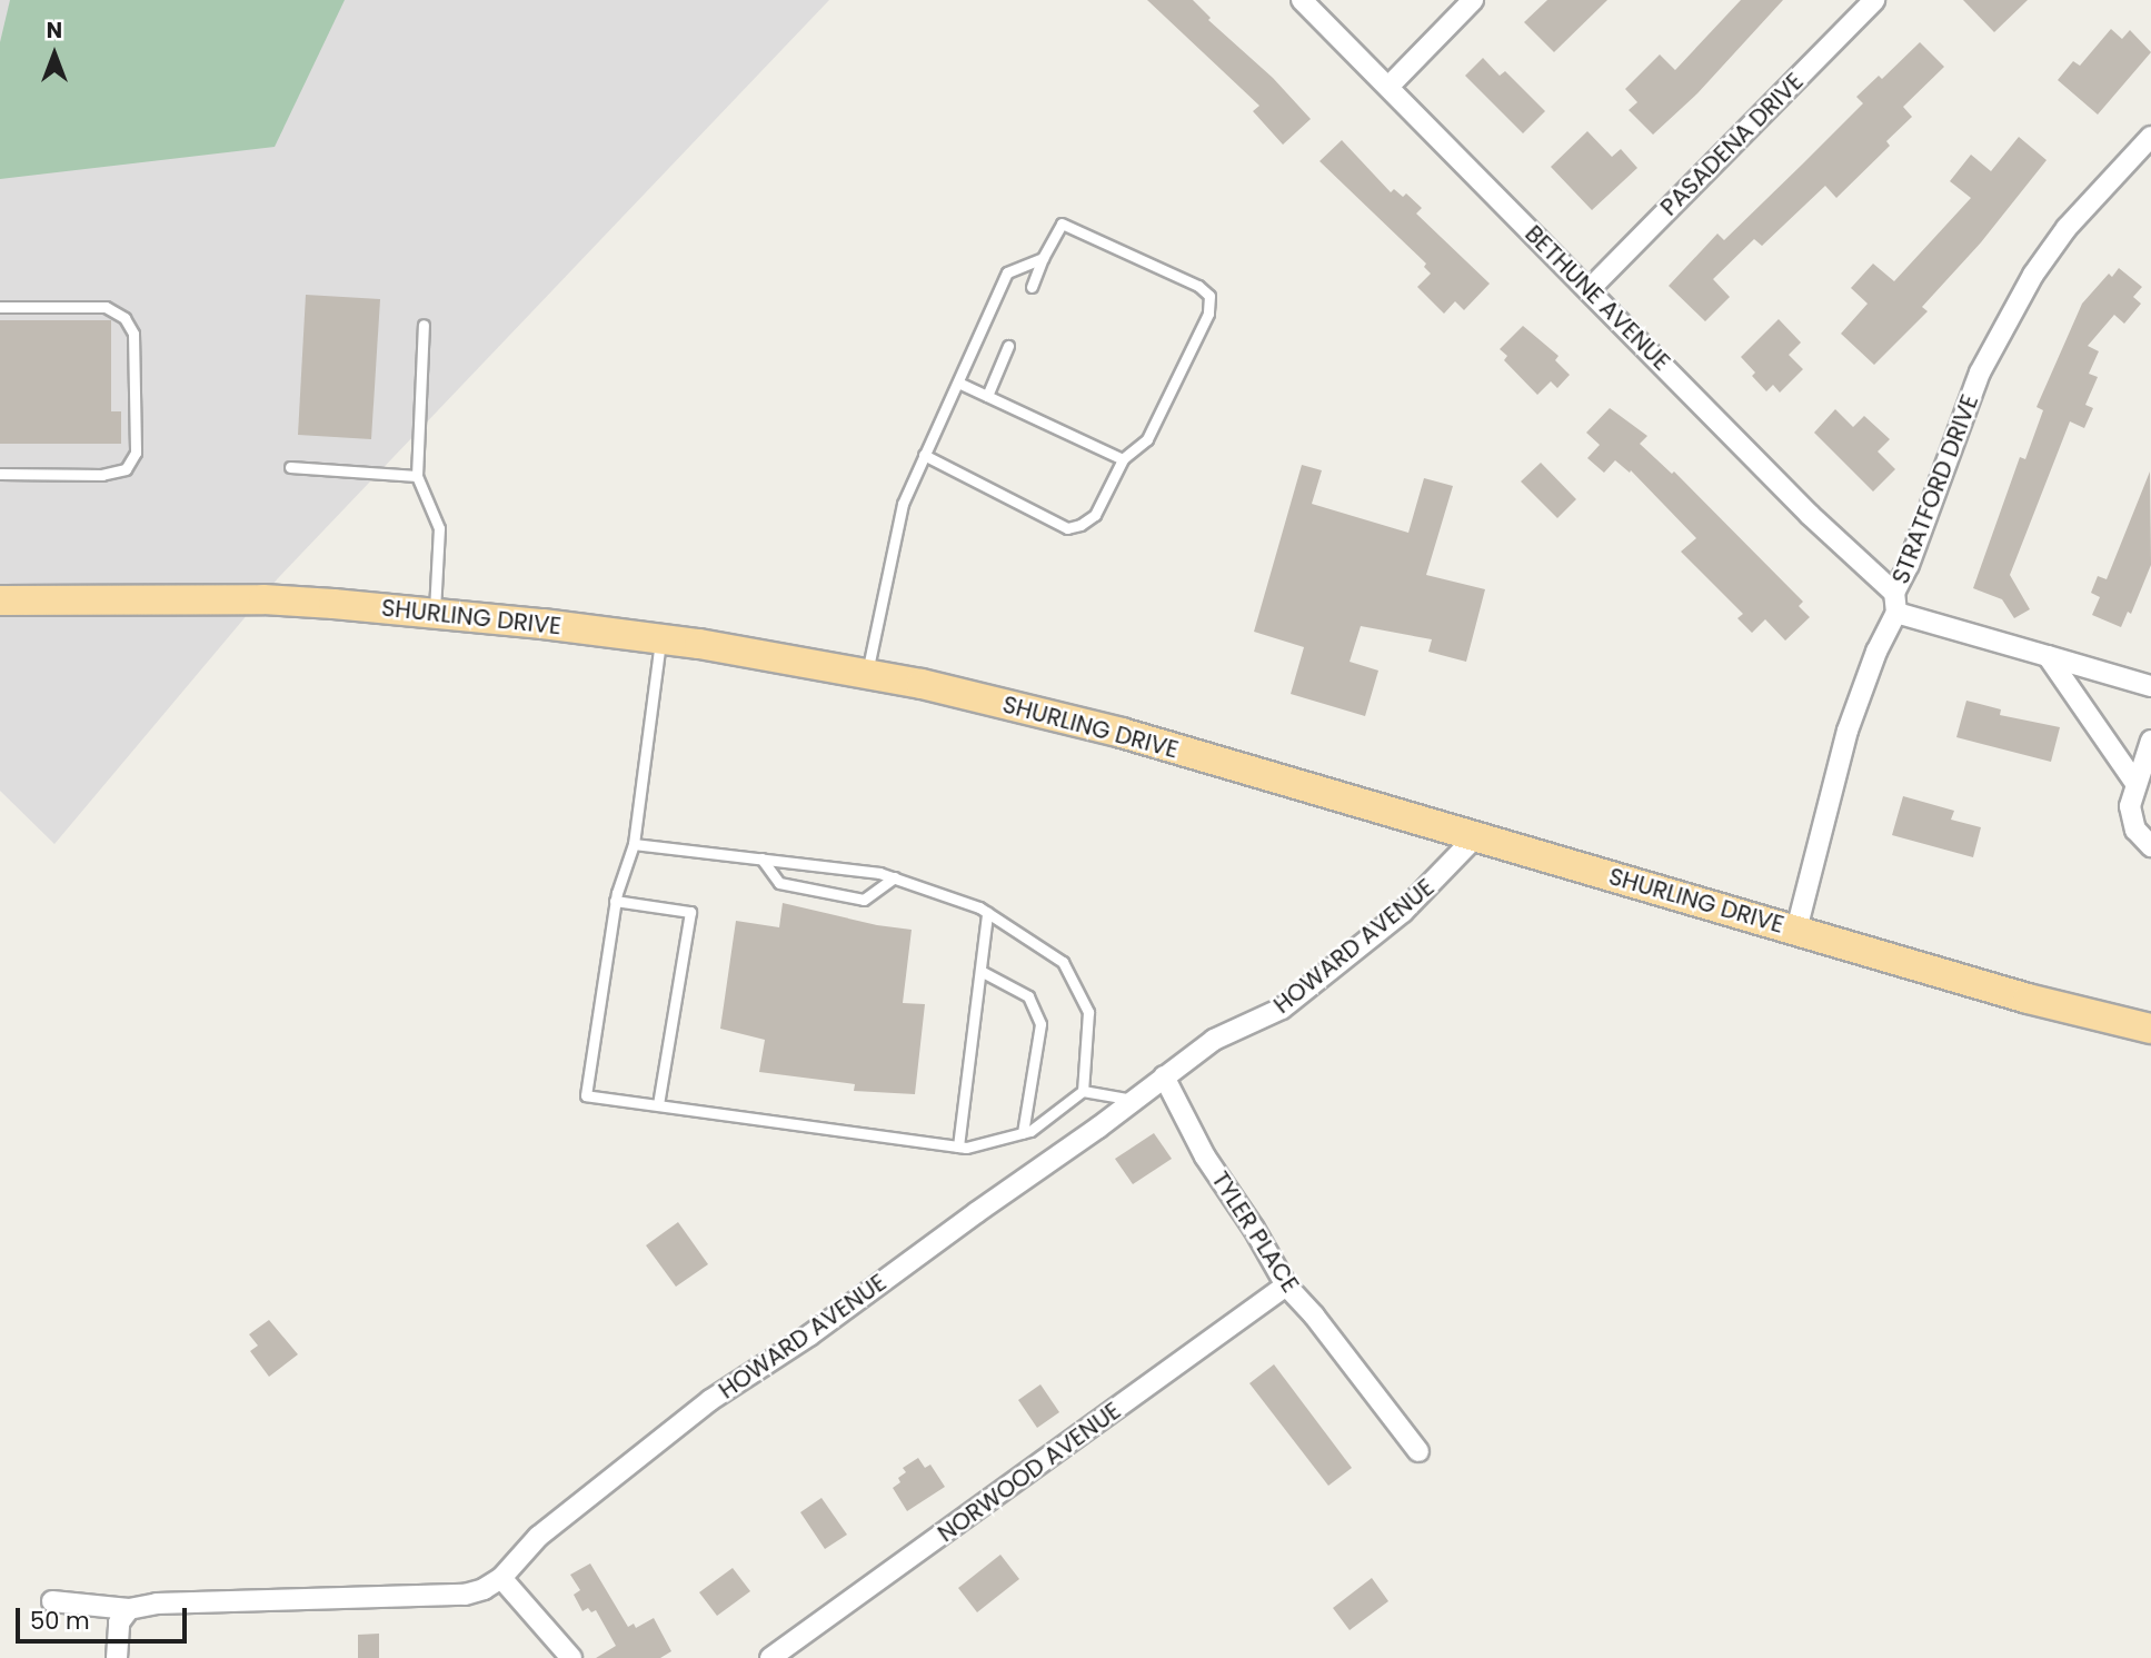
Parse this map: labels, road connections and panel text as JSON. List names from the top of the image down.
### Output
{
  "streets": {
    "main road": ["SHURLING DRIVE"],
    "street": [
      "PASADENA DRIVE",
      "BETHUNE AVENUE",
      "STRATFORD DRIVE",
      "HOWARD AVENUE",
      "TYLER PLACE",
      "NORWOOD AVENUE"
    ]
  },
  "crossings": [
    ["PASADENA DRIVE", "BETHUNE AVENUE"],
    ["BETHUNE AVENUE", "STRATFORD DRIVE"],
    ["STRATFORD DRIVE", "SHURLING DRIVE"],
    ["SHURLING DRIVE", "HOWARD AVENUE"],
    ["HOWARD AVENUE", "TYLER PLACE"],
    ["TYLER PLACE", "NORWOOD AVENUE"]
  ],
  "scale_bar": "50 m",
  "north": "top"
}
